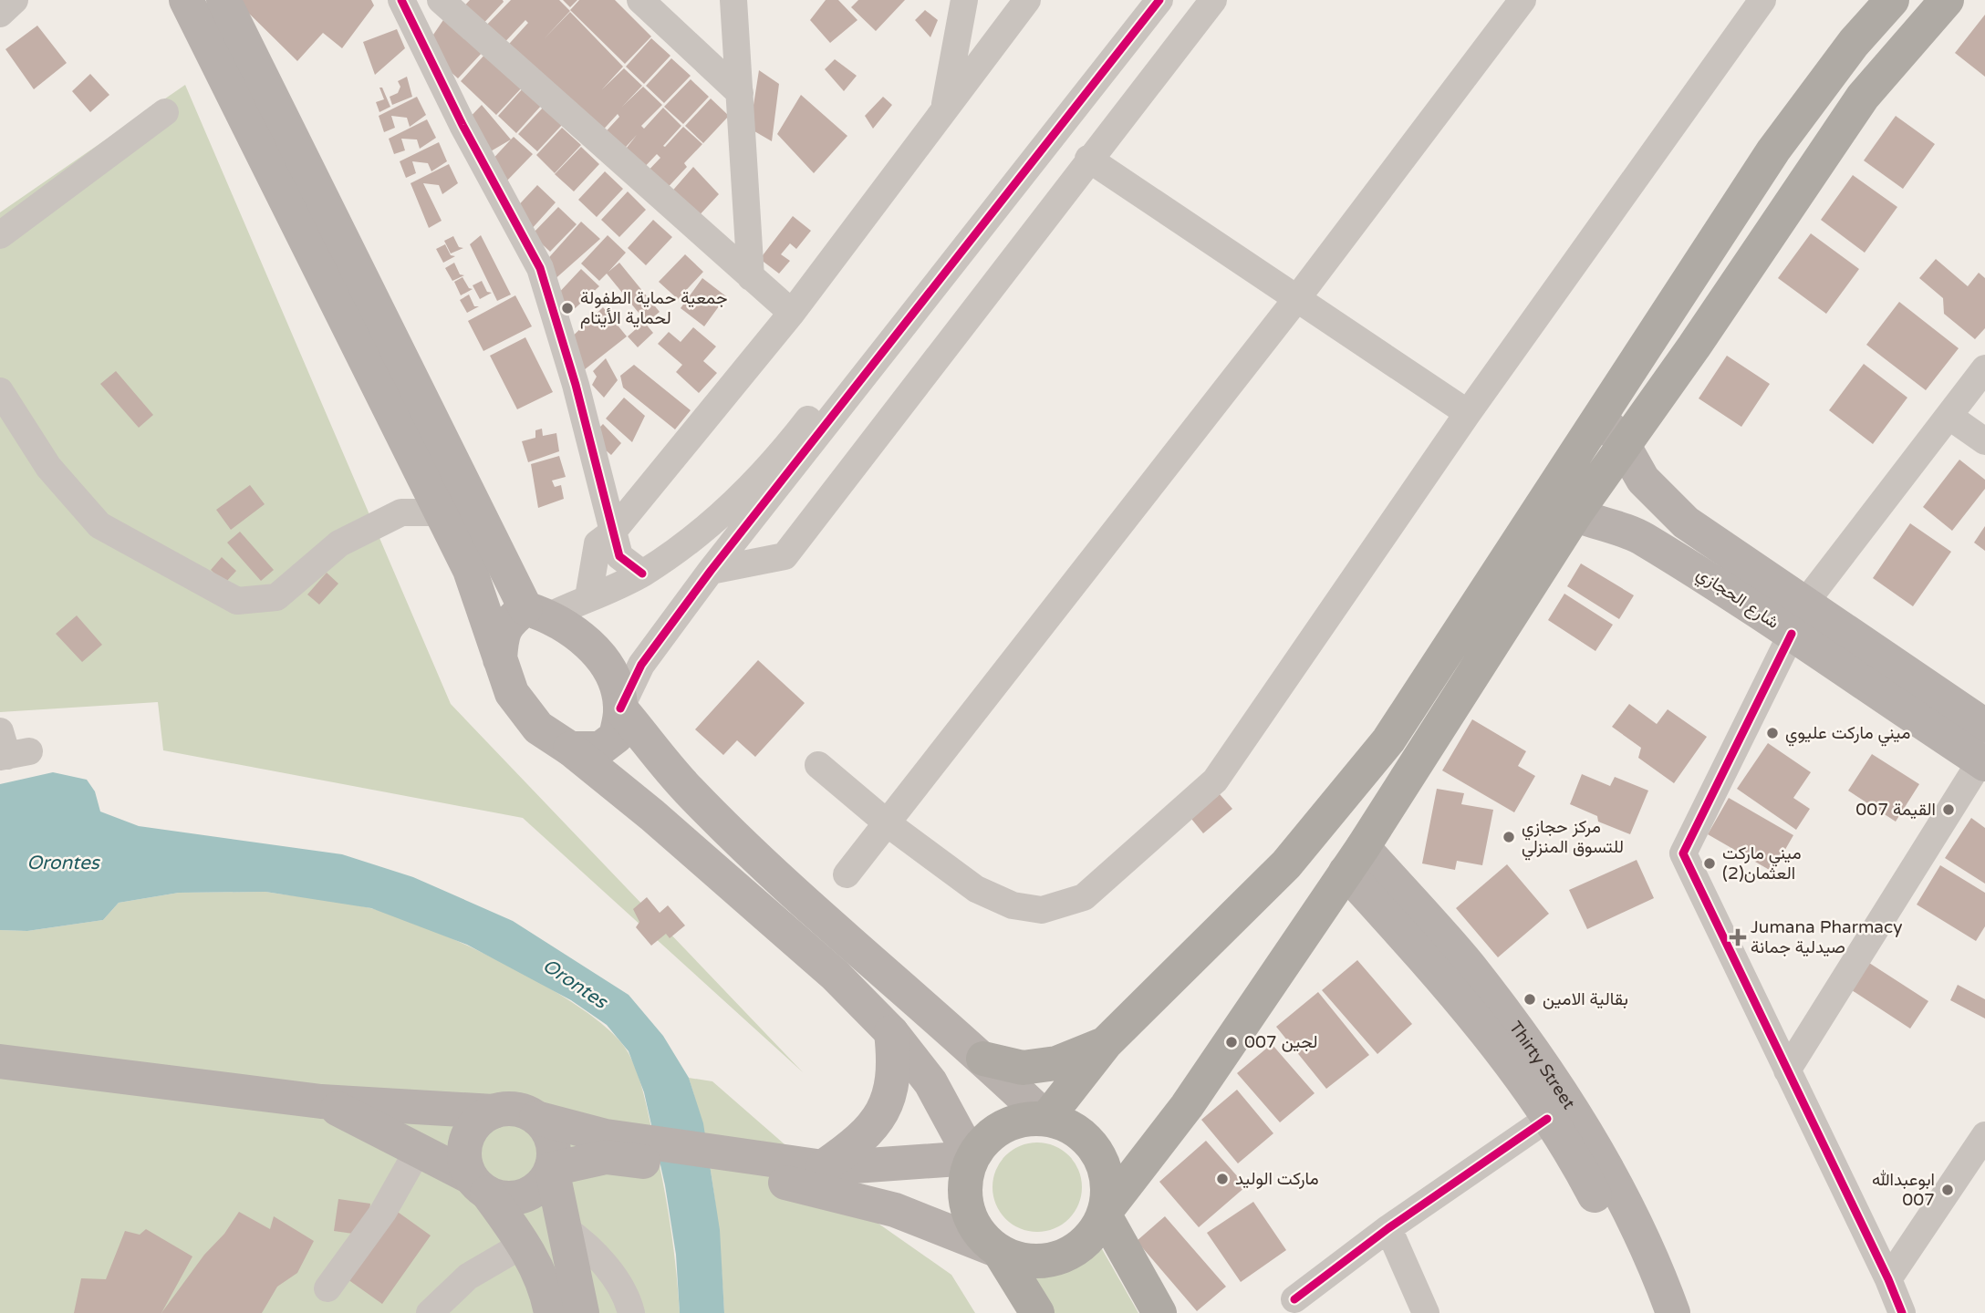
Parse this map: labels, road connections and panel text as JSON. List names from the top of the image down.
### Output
{
  "streets": {
    "main road": ["شارع الحجازي", "Thirty Street"]
  },
  "water": ["Orontes"],
  "places": {
    "other": [
      "جمعية حماية الطفولة لحماية الأيتام",
      "ميني ماركت عليوي",
      "القيمة 007",
      "مركز حجازي للتسوق المنزلي",
      "ميني ماركت العثمان(2)",
      "بقالية الامين",
      "لجين 007",
      "ماركت الوليد",
      "ابوعبدالله 007"
    ],
    "health": ["Jumana Pharmacy صيدلية جمانة"]
  }
}
